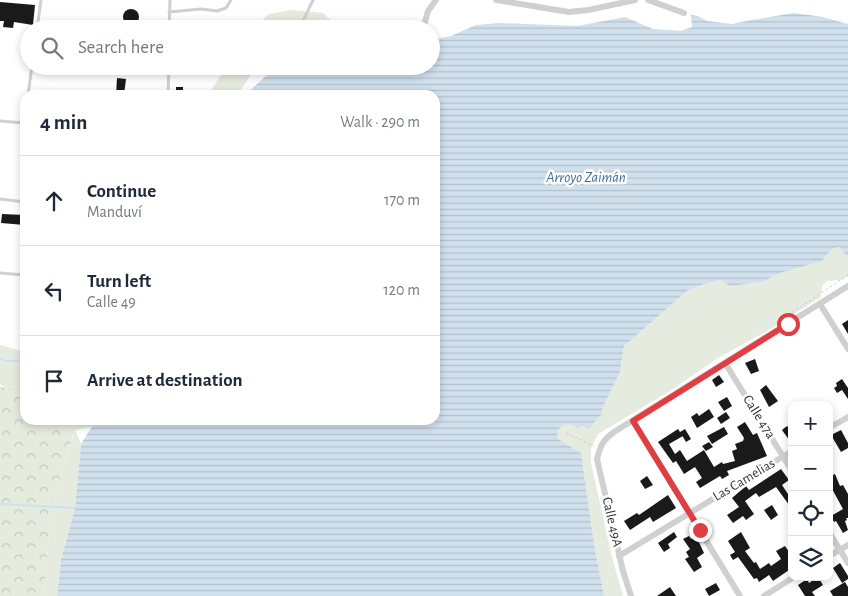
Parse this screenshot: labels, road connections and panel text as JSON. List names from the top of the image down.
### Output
{
  "streets": {
    "street": ["Calle 47a", "Las Camelias", "Calle 49A"]
  },
  "crossings": [
    ["Calle 47a", "Las Camelias"],
    ["Las Camelias", "Calle 49A"]
  ],
  "water": ["Arroyo Zaimán"],
  "page": {
    "search": "Search here",
    "heading": ["4 min", "Walk · 290 m"],
    "list": [
      ["Continue", "Manduví", "170 m"],
      ["Turn left", "Calle 49", "120 m"],
      "Arrive at destination"
    ],
    "map_buttons": ["+", "−"]
  }
}
